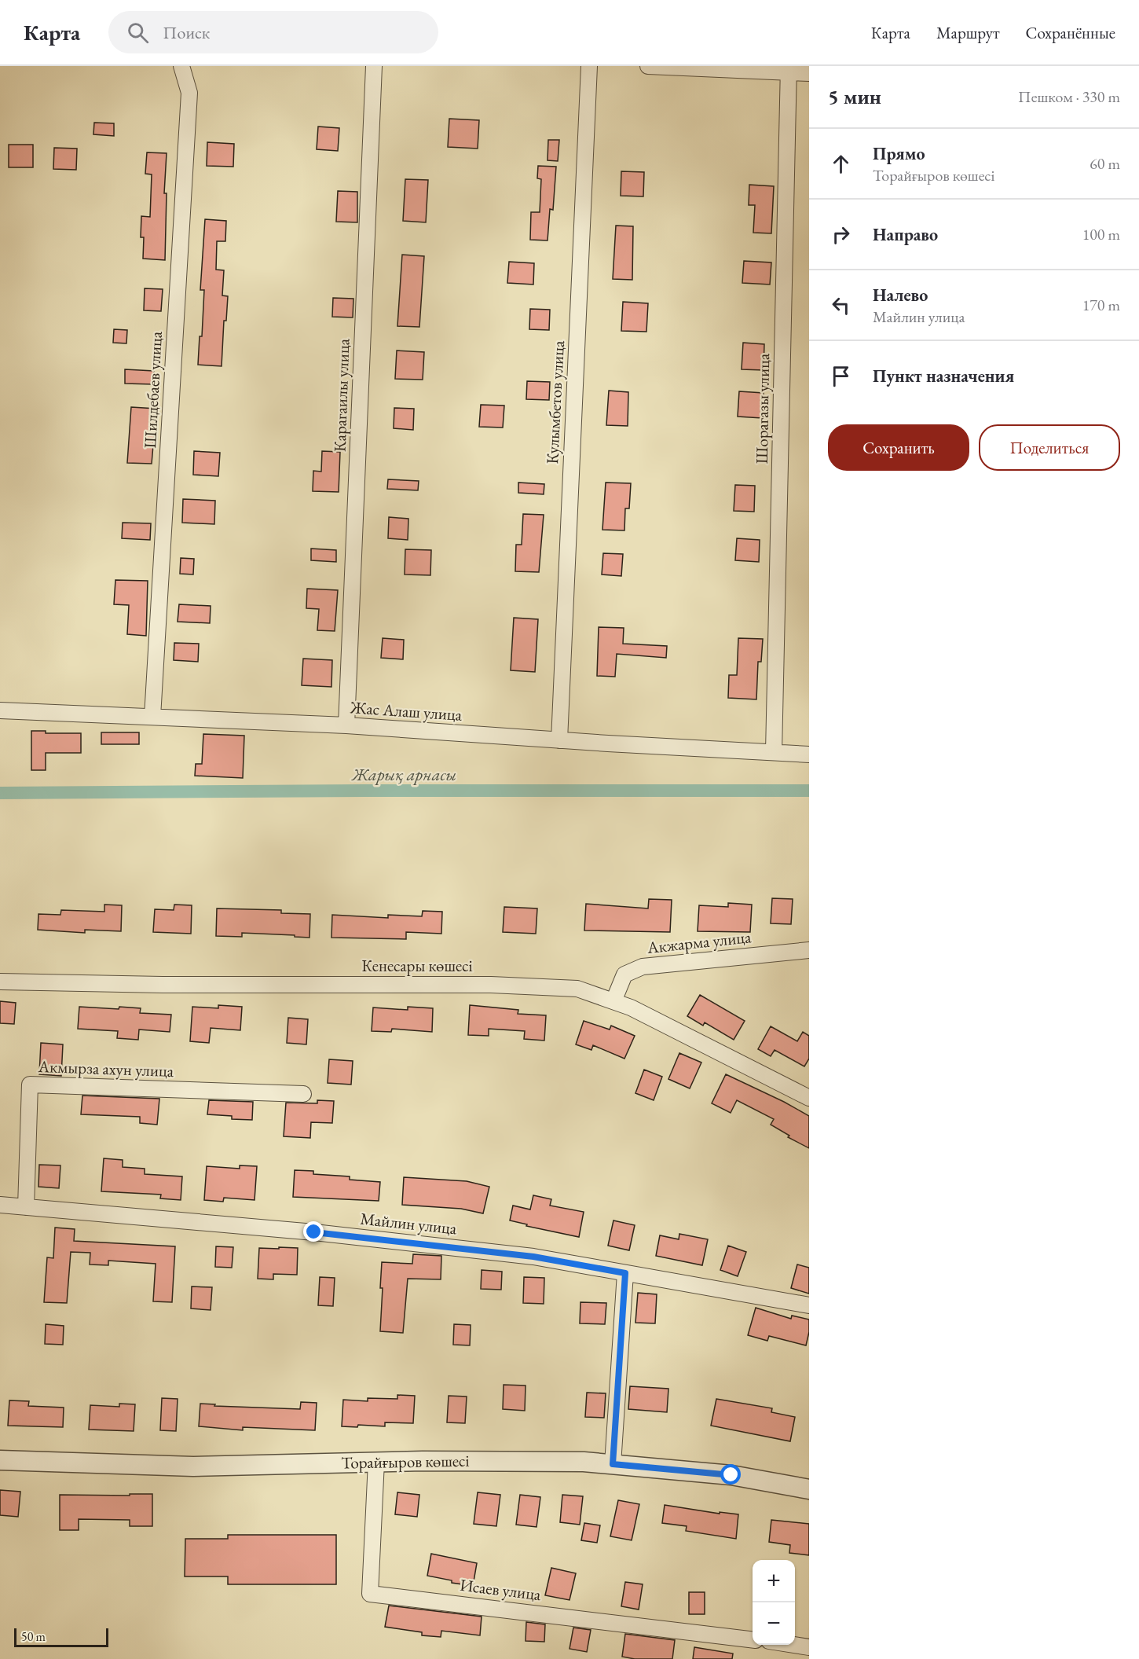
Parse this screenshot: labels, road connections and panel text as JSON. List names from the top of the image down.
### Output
{
  "streets": {
    "street": [
      "Шилдебаев улица",
      "Карагаилы улица",
      "Кулымбетов улица",
      "Шорагазы улица",
      "Жас Алаш улица",
      "Акжарма улица",
      "Кенесары көшесі",
      "Акмырза ахун улица",
      "Майлин улица",
      "Торайғыров көшесі",
      "Исаев улица"
    ]
  },
  "crossings": [
    ["Шилдебаев улица", "Жас Алаш улица"],
    ["Карагаилы улица", "Жас Алаш улица"],
    ["Кулымбетов улица", "Жас Алаш улица"],
    ["Шорагазы улица", "Жас Алаш улица"],
    ["Акжарма улица", "Кенесары көшесі"],
    ["Акмырза ахун улица", "Майлин улица"],
    ["Торайғыров көшесі", "Исаев улица"]
  ],
  "water": ["Жарық арнасы"],
  "scale_bar": "50 m",
  "page": {
    "header": "Карта",
    "search": "Поиск",
    "nav": ["Карта", "Маршрут", "Сохранённые"],
    "heading": ["5 мин", "Пешком · 330 m"],
    "list": [
      ["Прямо", "Торайғыров көшесі", "60 m"],
      ["Направо", "100 m"],
      ["Налево", "Майлин улица", "170 m"],
      "Пункт назначения"
    ],
    "buttons": ["Сохранить", "Поделиться"],
    "map_buttons": ["+", "−"],
    "scale": "50 m"
  }
}
